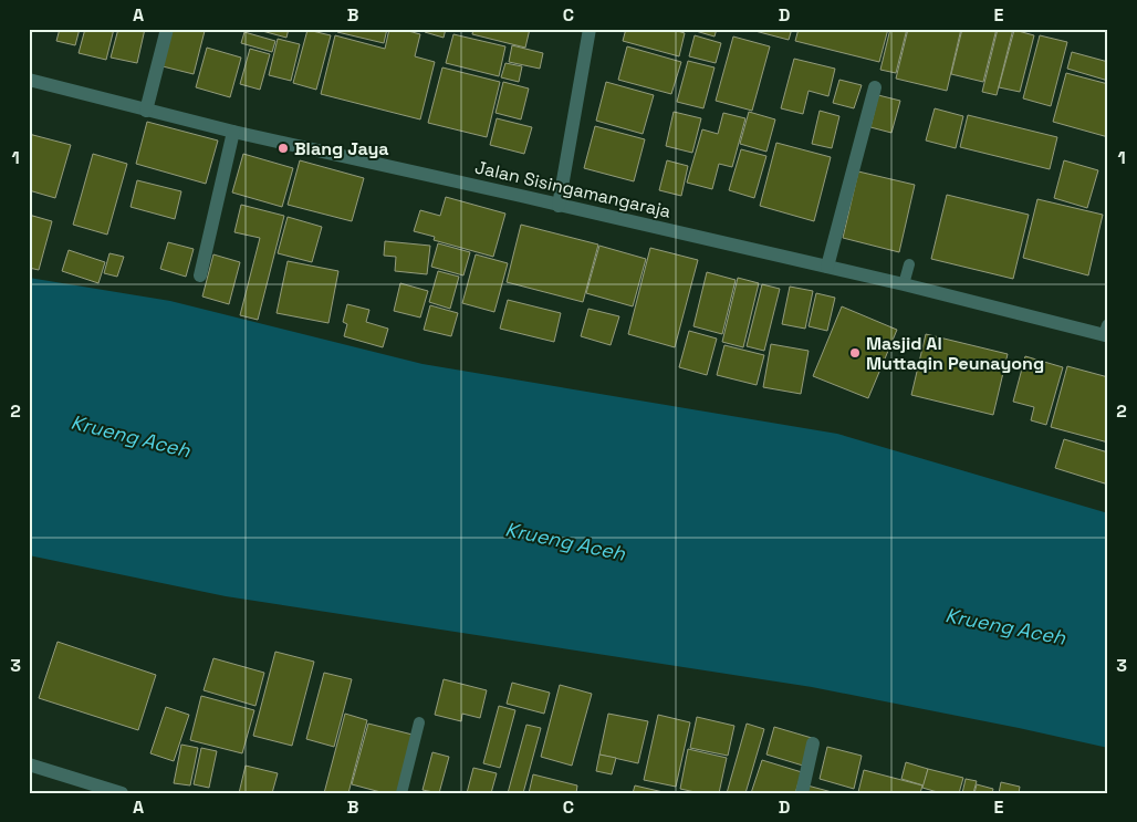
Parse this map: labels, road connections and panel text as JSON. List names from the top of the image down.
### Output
{
  "streets": {
    "street": ["Jalan Sisingamangaraja"]
  },
  "water": ["Krueng Aceh"],
  "places": ["Blang Jaya", "Masjid Al Muttaqin Peunayong"],
  "grid": {
    "columns": [
      "A",
      "B",
      "C",
      "D",
      "E"
    ],
    "rows": ["1", "2", "3"]
  }
}
